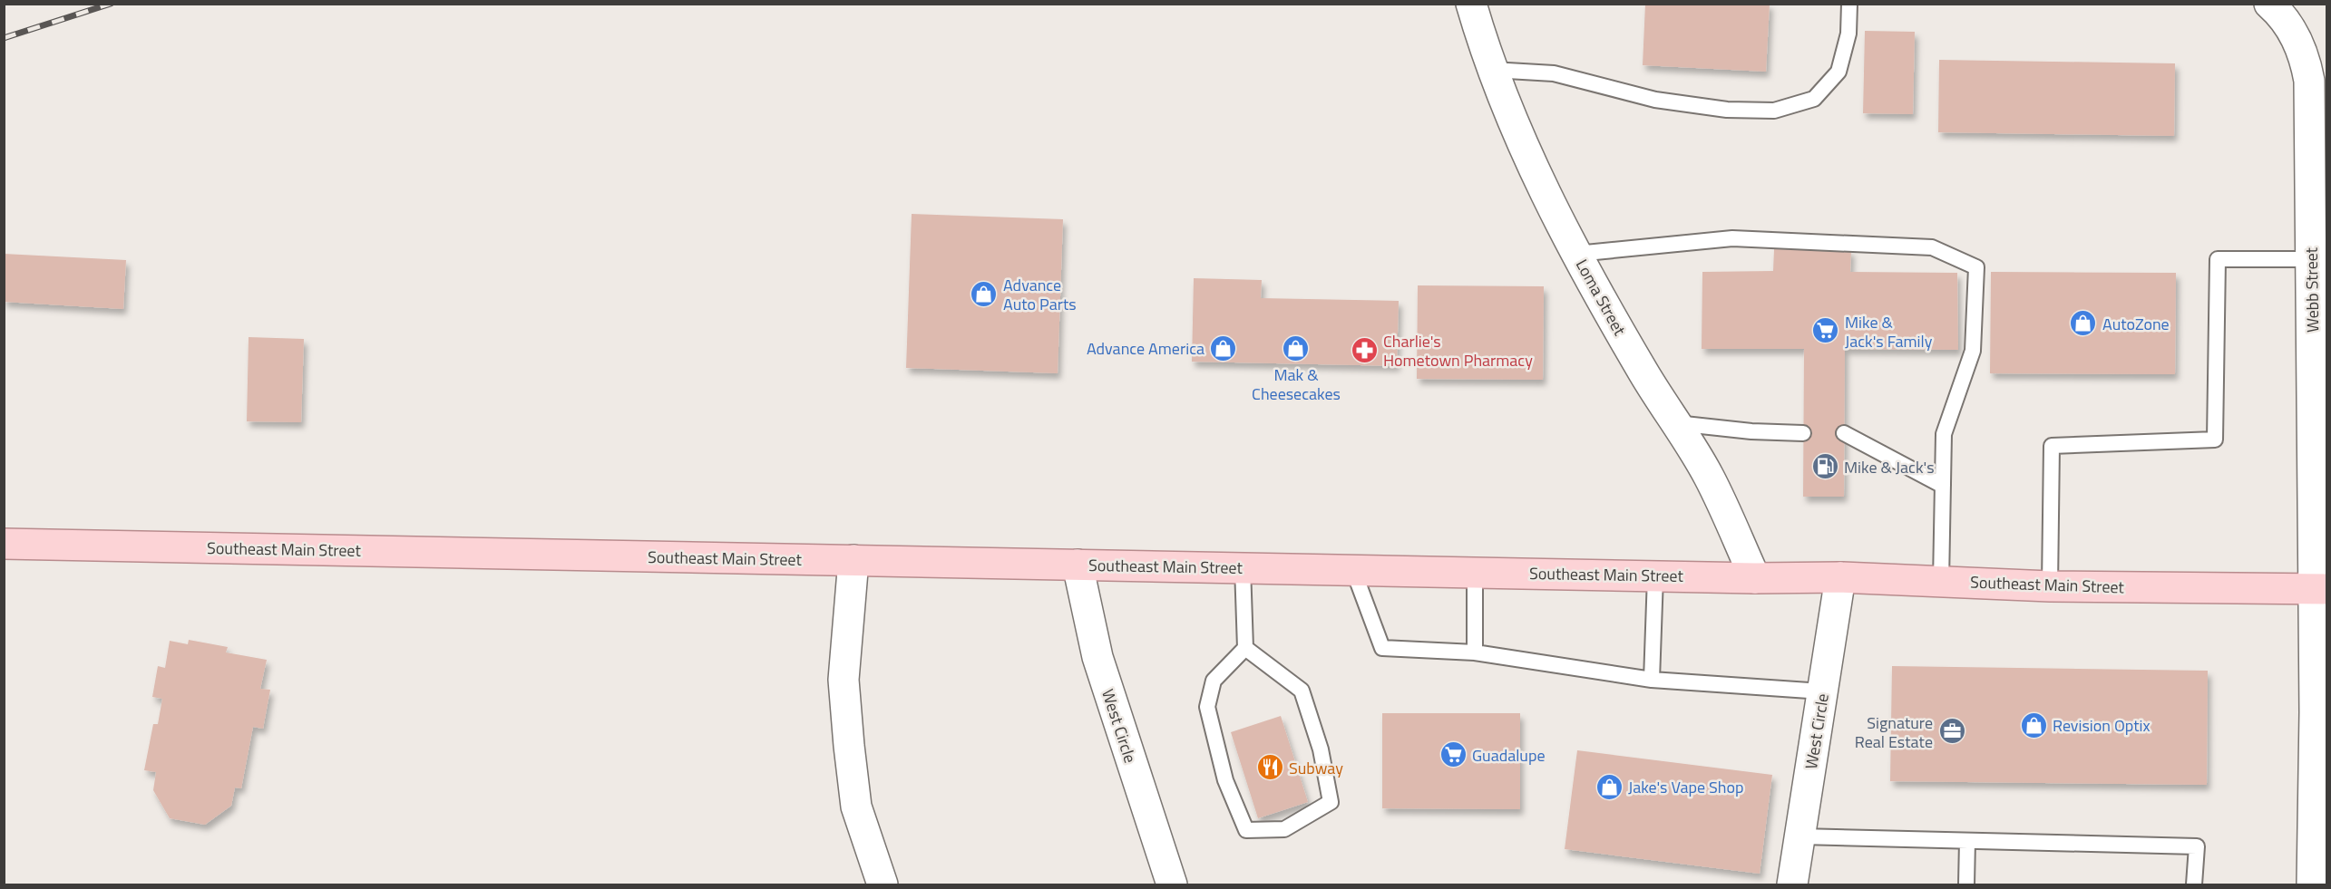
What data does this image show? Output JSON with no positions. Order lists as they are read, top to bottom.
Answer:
{
  "streets": {
    "main road": ["Southeast Main Street"],
    "street": ["Webb Street", "Loma Street", "West Circle"]
  },
  "crossings": [
    ["Webb Street", "Southeast Main Street"],
    ["Loma Street", "Southeast Main Street"],
    ["Southeast Main Street", "West Circle"]
  ],
  "places": {
    "shop": [
      "Advance Auto Parts",
      "AutoZone",
      "Advance America",
      "Mak & Cheesecakes",
      "Revision Optix",
      "Jake's Vape Shop"
    ],
    "supermarket": ["Mike & Jack's Family", "Guadalupe"],
    "pharmacy": ["Charlie's Hometown Pharmacy"],
    "fuel station": ["Mike & Jack's"],
    "office": ["Signature Real Estate"],
    "restaurant": ["Subway"]
  }
}
